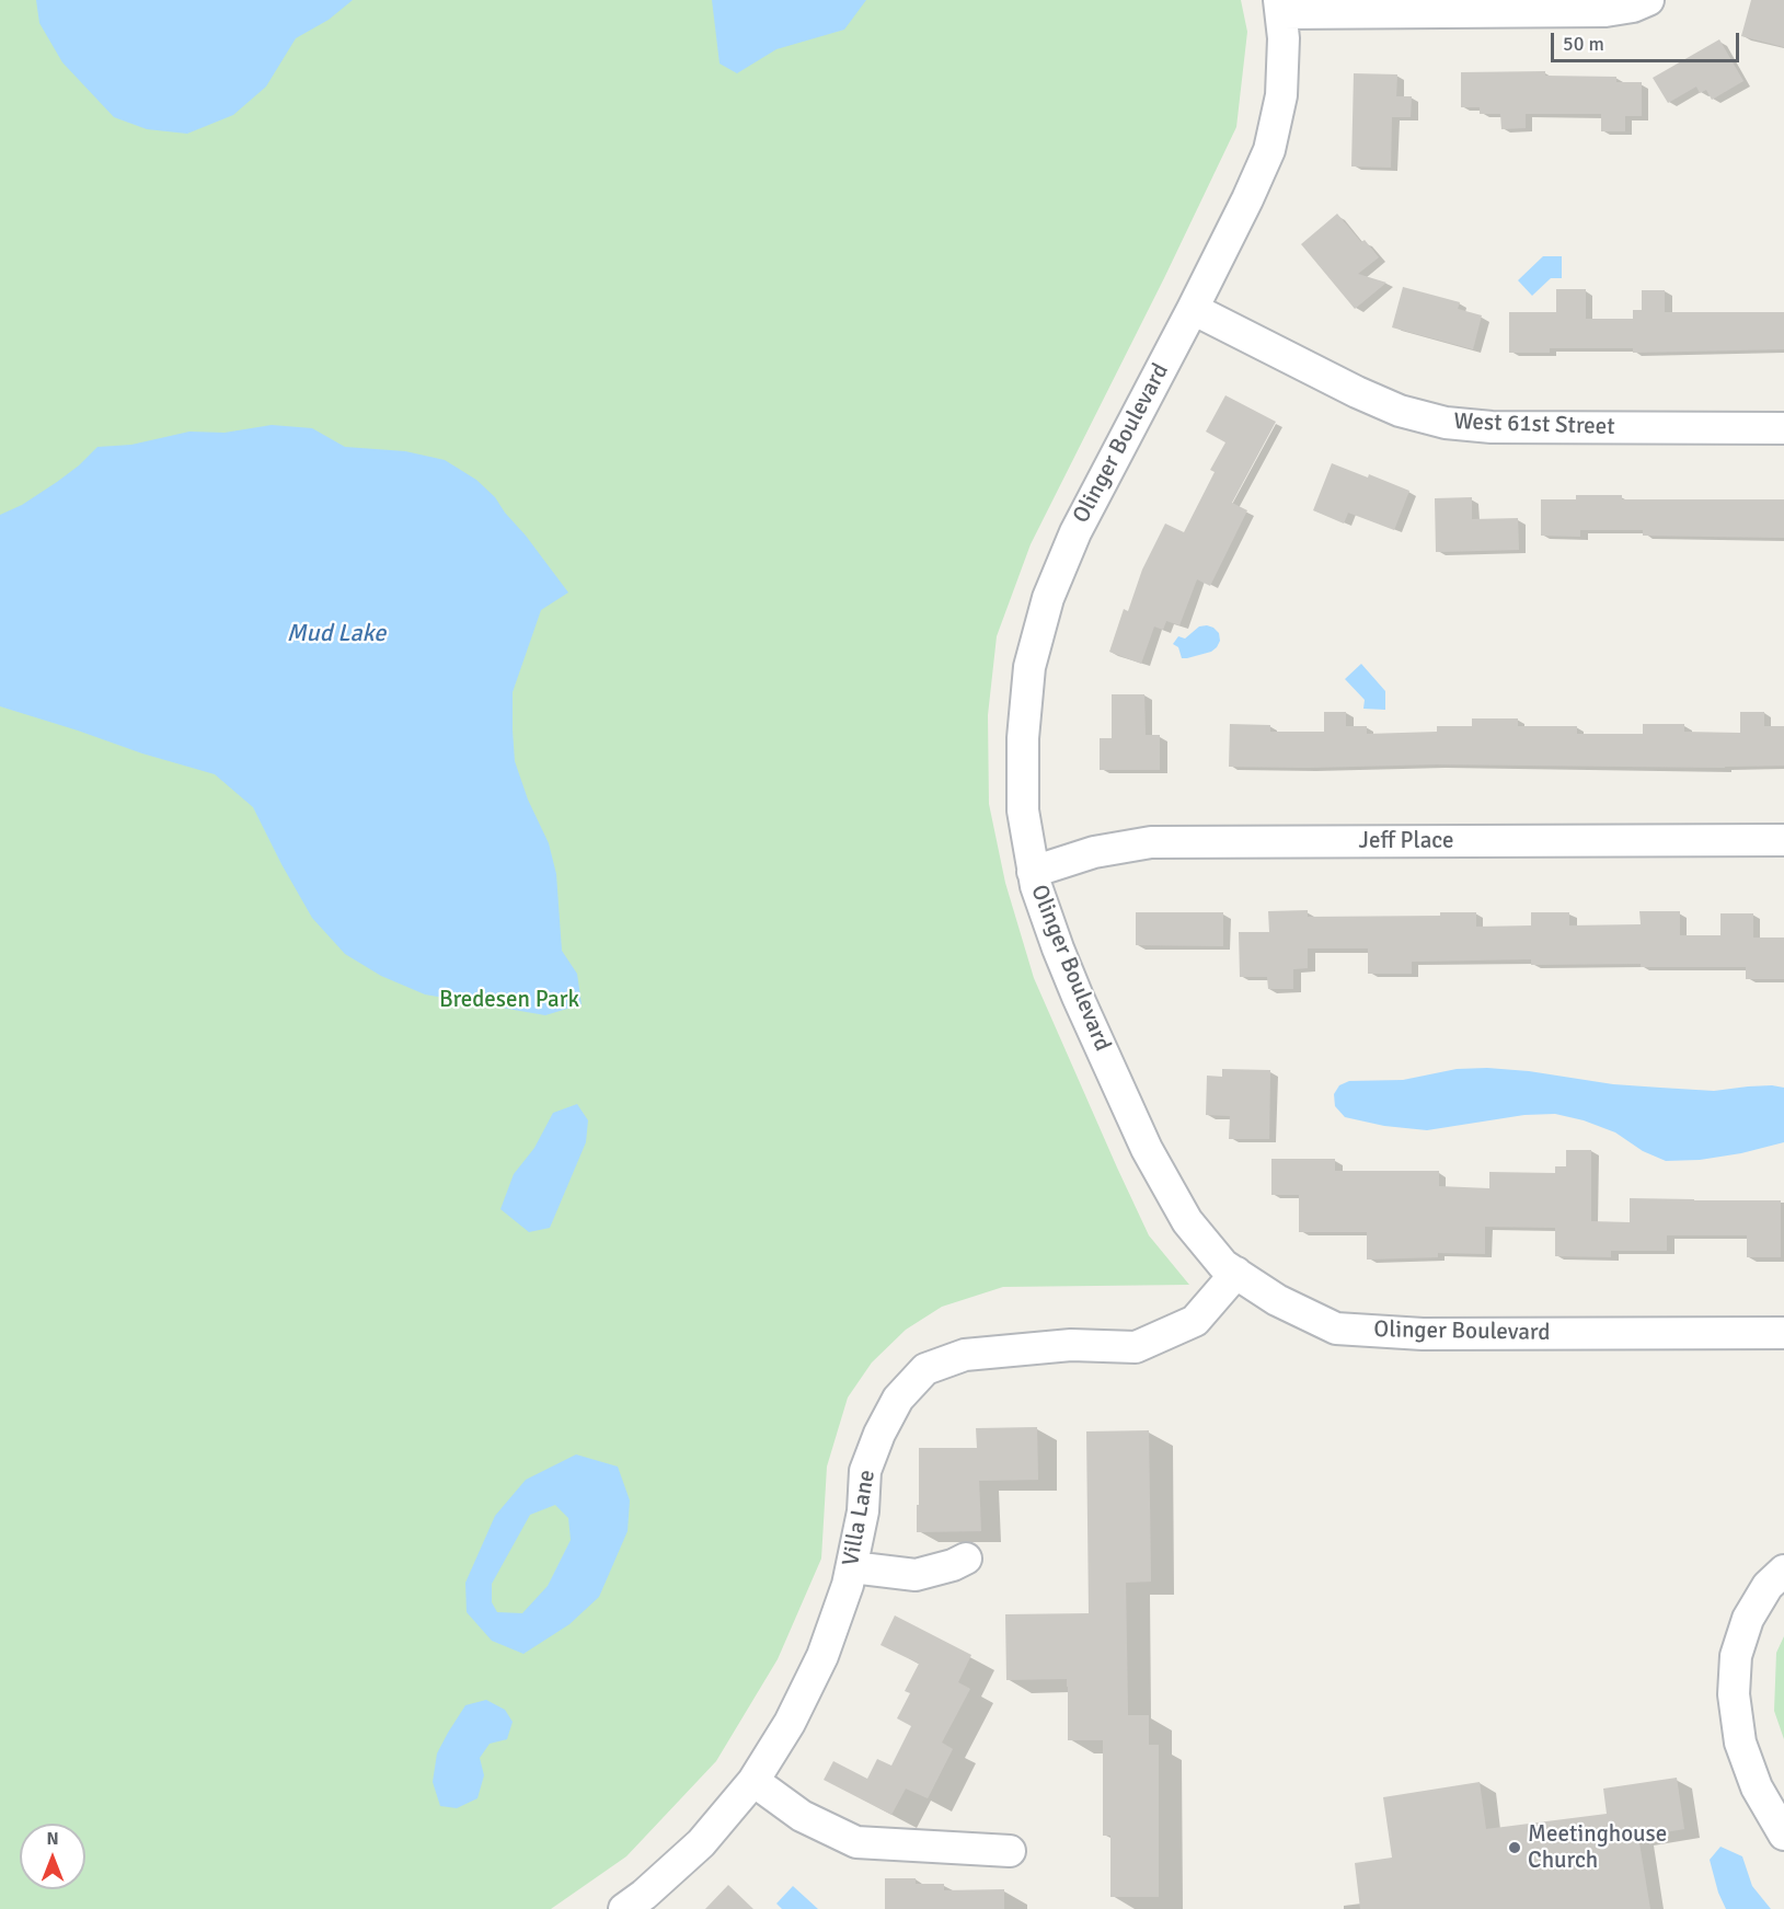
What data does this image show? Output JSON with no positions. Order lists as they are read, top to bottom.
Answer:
{
  "streets": {
    "street": [
      "West 61st Street",
      "Olinger Boulevard",
      "Jeff Place",
      "Villa Lane"
    ]
  },
  "crossings": [
    ["West 61st Street", "Olinger Boulevard"],
    ["Olinger Boulevard", "Jeff Place"],
    ["Olinger Boulevard", "Villa Lane"]
  ],
  "water": ["Mud Lake"],
  "parks": ["Bredesen Park"],
  "places": ["Meetinghouse Church"],
  "scale_bar": "50 m",
  "north": "top"
}
